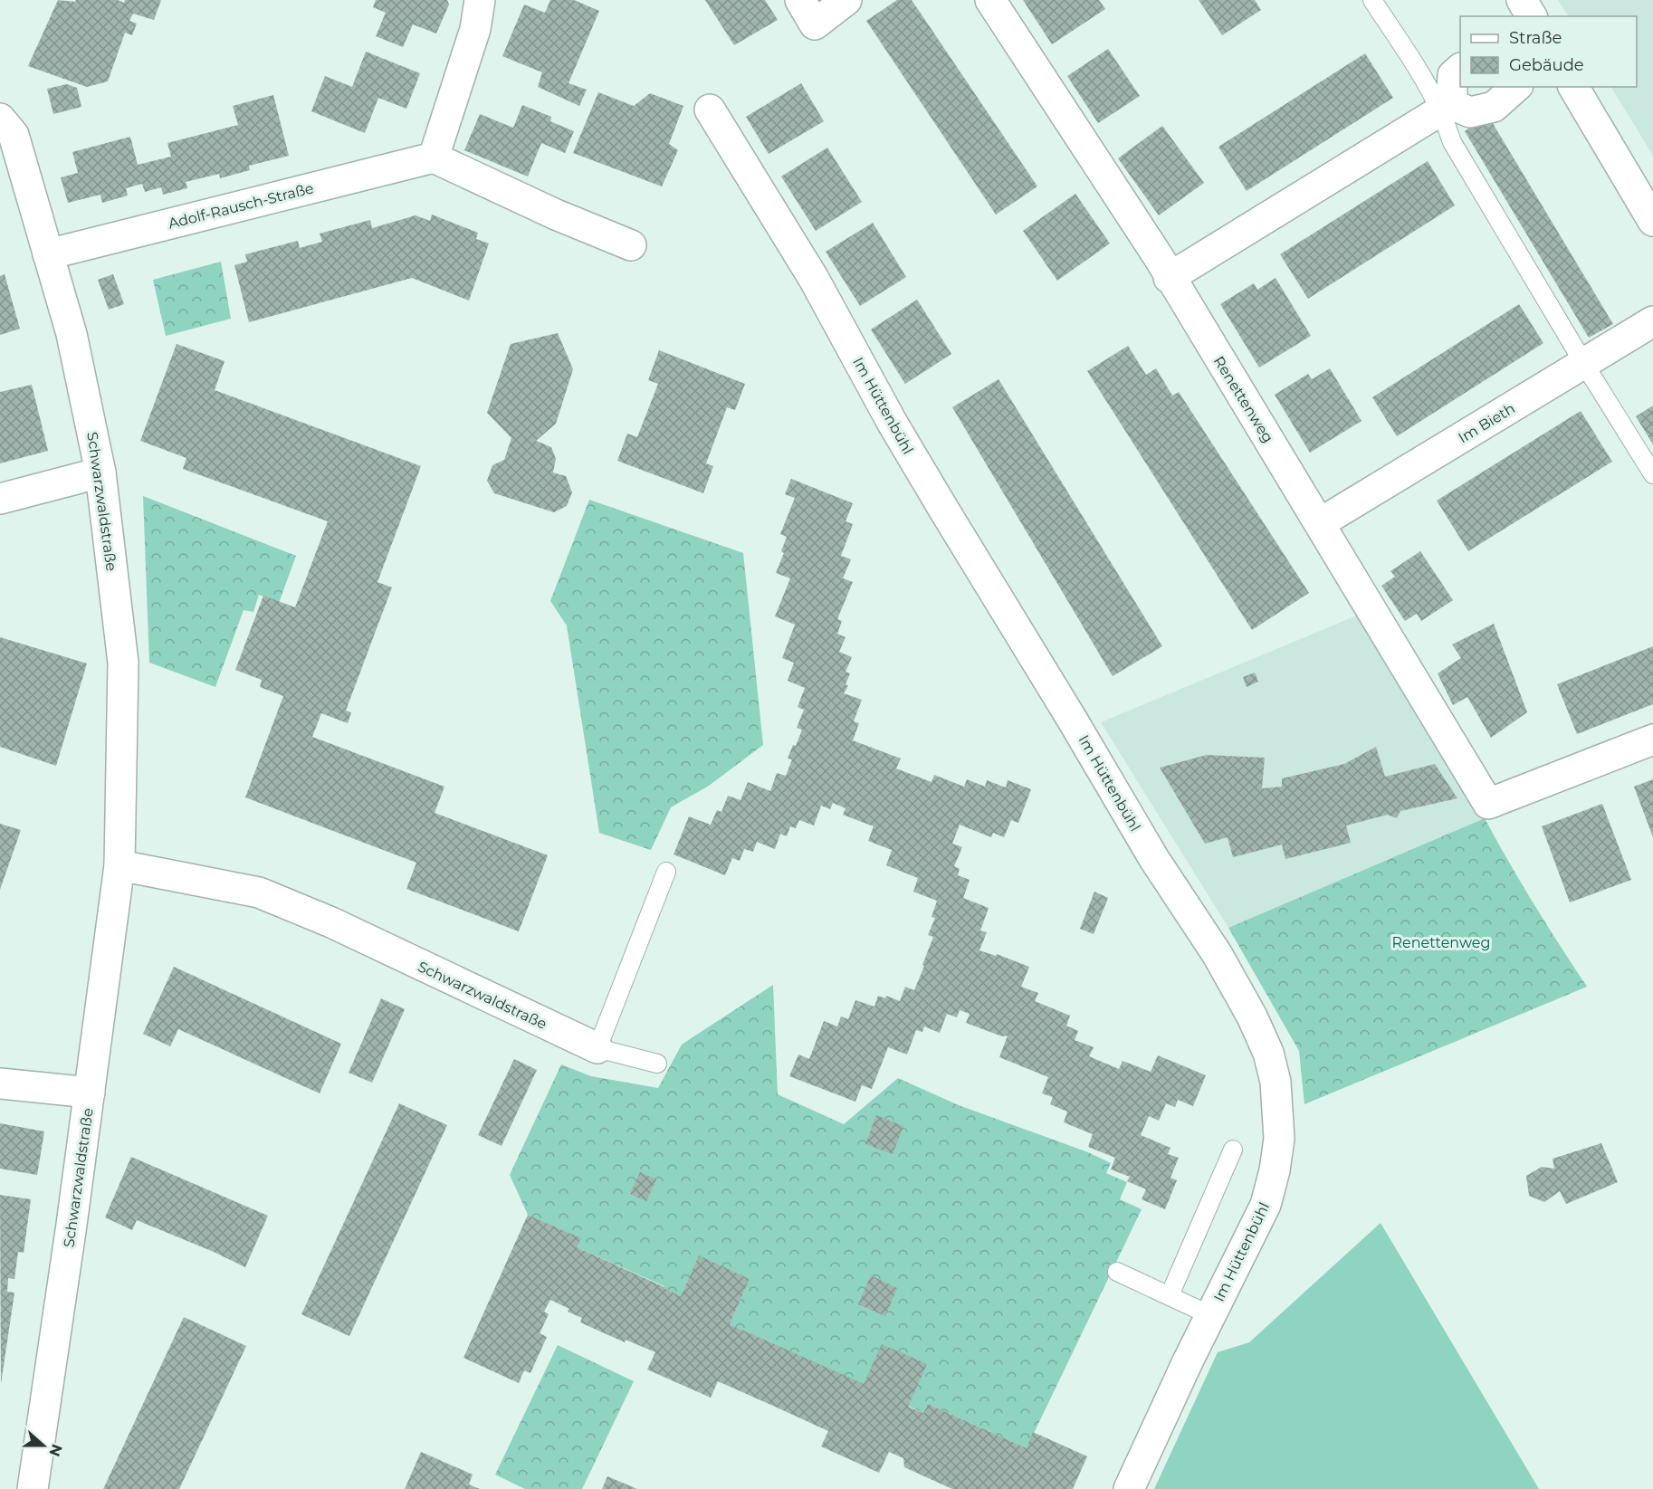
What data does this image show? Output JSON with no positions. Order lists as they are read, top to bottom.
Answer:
{
  "streets": {
    "street": [
      "Adolf-Rausch-Straße",
      "Renettenweg",
      "Im Hüttenbühl",
      "Im Bieth",
      "Schwarzwaldstraße"
    ]
  },
  "crossings": [
    ["Adolf-Rausch-Straße", "Schwarzwaldstraße"],
    ["Renettenweg", "Im Bieth"]
  ],
  "parks": ["Renettenweg"],
  "legend": ["Straße", "Gebäude"],
  "north": "right"
}
